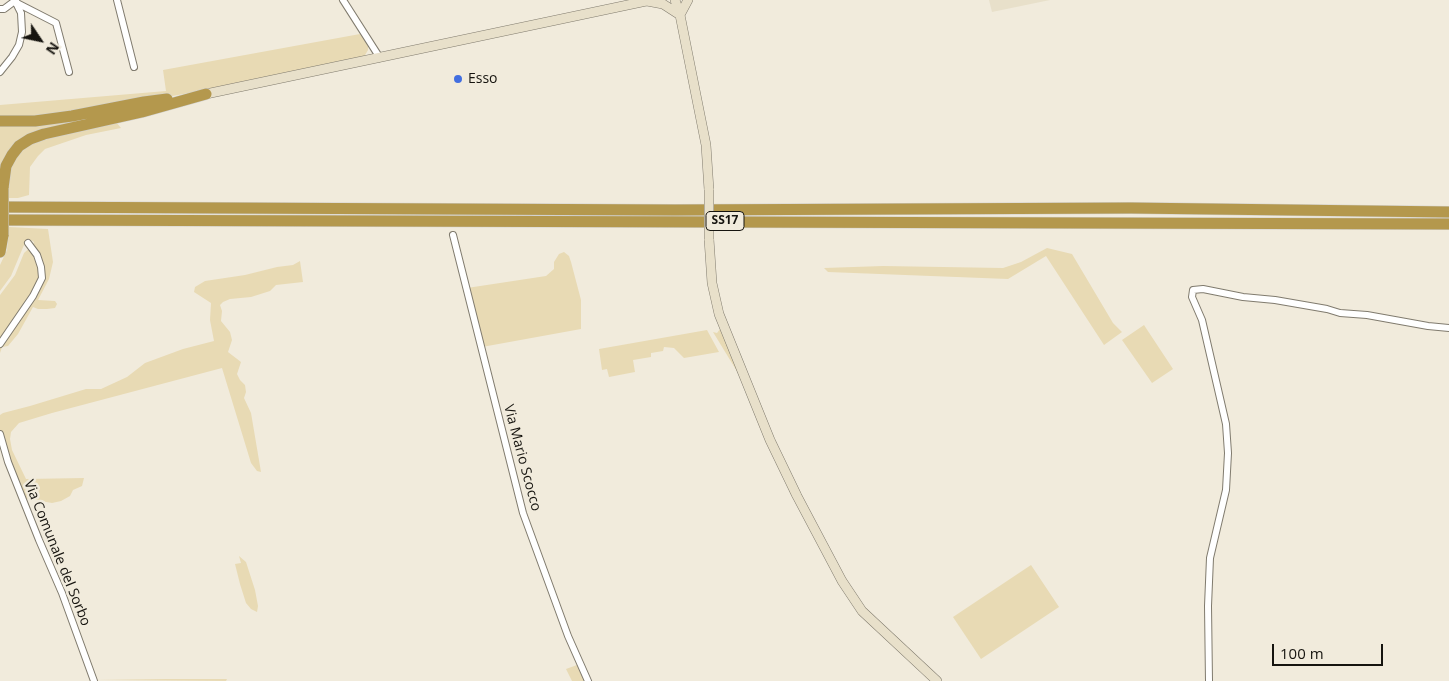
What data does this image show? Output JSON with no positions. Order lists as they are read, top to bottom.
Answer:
{
  "streets": {
    "highway": ["SS17"],
    "street": ["Via Mario Scocco", "Via Comunale del Sorbo"]
  },
  "places": ["Esso"],
  "scale_bar": "100 m",
  "north": "bottom right"
}
